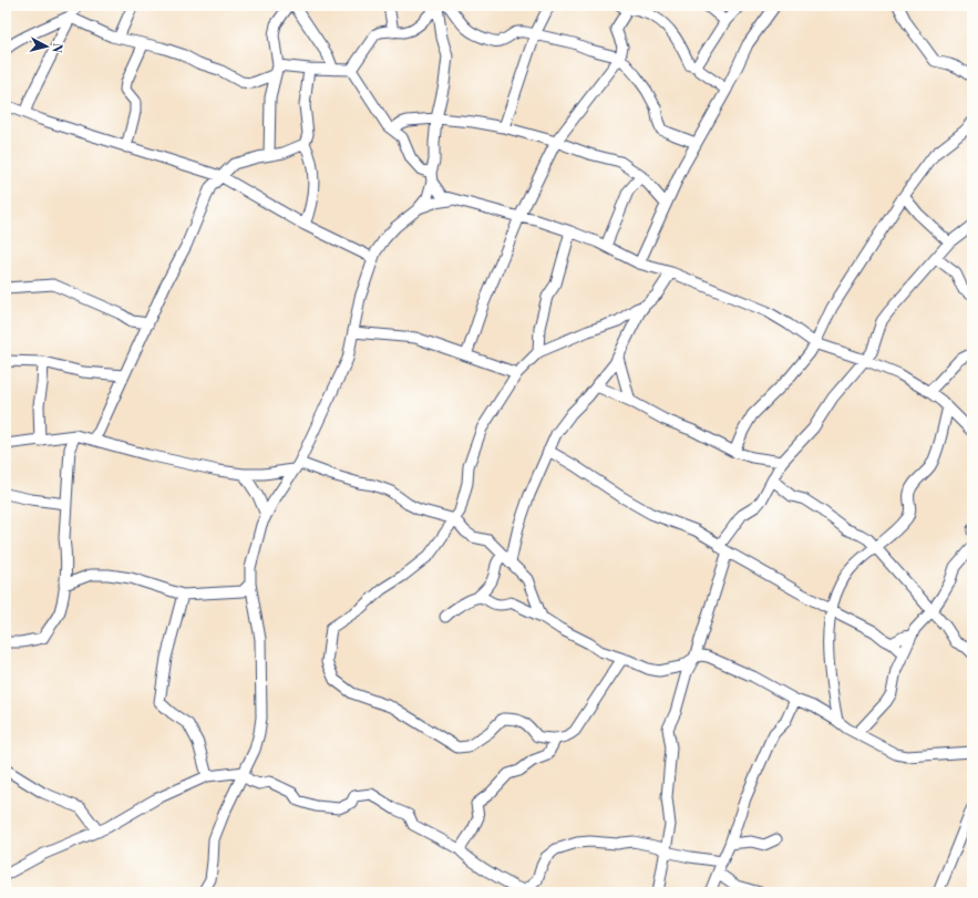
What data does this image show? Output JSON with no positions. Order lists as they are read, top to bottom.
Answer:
{
  "north": "right"
}
